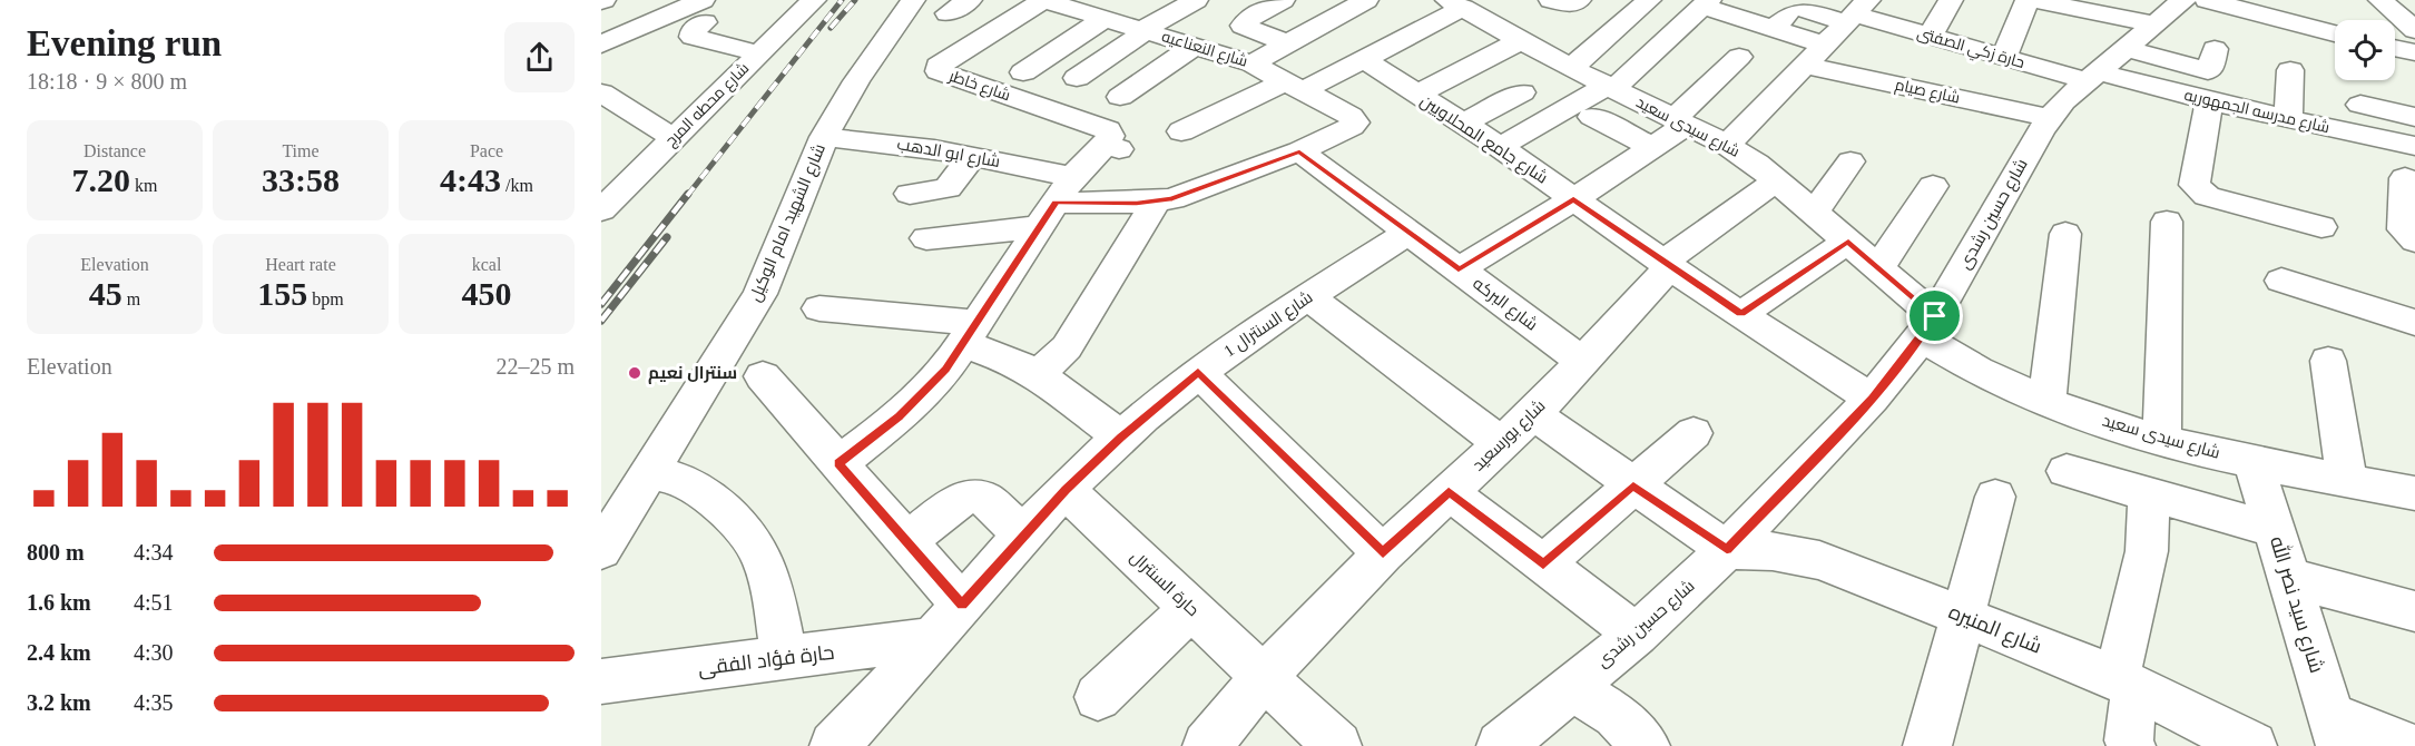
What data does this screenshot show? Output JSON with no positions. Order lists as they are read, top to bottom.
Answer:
{
  "streets": {
    "street": [
      "حارة زكي الصفتى",
      "شارع النعناعيه",
      "شارع خاطر",
      "شارع صيام",
      "شارع محطه المرج",
      "شارع مدرسه الجمهوريه",
      "شارع سيدى سعيد",
      "شارع جامع المحلاويين",
      "شارع ابو الدهب",
      "شارع حسين رشدى",
      "شارع الشهيد امام الوكيل",
      "شارع البركه",
      "شارع السنترال 1",
      "شارع بورسعيد",
      "حارة السنترال",
      "شارع سيد نصر الله",
      "شارع المنيره",
      "حارة فؤاد الفقى"
    ]
  },
  "crossings": [
    ["حارة زكي الصفتى", "شارع صيام"],
    ["حارة زكي الصفتى", "شارع مدرسه الجمهوريه"],
    ["حارة زكي الصفتى", "شارع حسين رشدى"],
    ["شارع النعناعيه", "شارع خاطر"],
    ["شارع النعناعيه", "شارع البركه"],
    ["شارع خاطر", "شارع ابو الدهب"],
    ["شارع صيام", "شارع حسين رشدى"],
    ["شارع مدرسه الجمهوريه", "شارع حسين رشدى"],
    ["شارع سيدى سعيد", "شارع حسين رشدى"],
    ["شارع سيدى سعيد", "شارع بورسعيد"],
    ["شارع سيدى سعيد", "شارع سيد نصر الله"],
    ["شارع جامع المحلاويين", "شارع حسين رشدى"],
    ["شارع جامع المحلاويين", "شارع بورسعيد"],
    ["شارع ابو الدهب", "شارع الشهيد امام الوكيل"],
    ["شارع حسين رشدى", "شارع المنيره"],
    ["شارع البركه", "شارع السنترال 1"],
    ["شارع البركه", "شارع بورسعيد"],
    ["شارع السنترال 1", "حارة السنترال"],
    ["شارع السنترال 1", "حارة فؤاد الفقى"],
    ["شارع بورسعيد", "حارة السنترال"]
  ],
  "places": ["سنترال نعيم"],
  "page": {
    "heading": ["Evening run", "18:18 · 9 × 800 m"],
    "stats": [
      ["Distance", "7.20 km"],
      ["Time", "33:58"],
      ["Pace", "4:43 /km"],
      ["Elevation", "45 m"],
      ["Heart rate", "155 bpm"],
      ["kcal", "450"]
    ],
    "chart": ["Elevation", "22–25 m"],
    "list": [
      {
        "name": "800 m",
        "note": "4:34"
      },
      {
        "name": "1.6 km",
        "note": "4:51"
      },
      {
        "name": "2.4 km",
        "note": "4:30"
      },
      {
        "name": "3.2 km",
        "note": "4:35"
      }
    ]
  }
}
